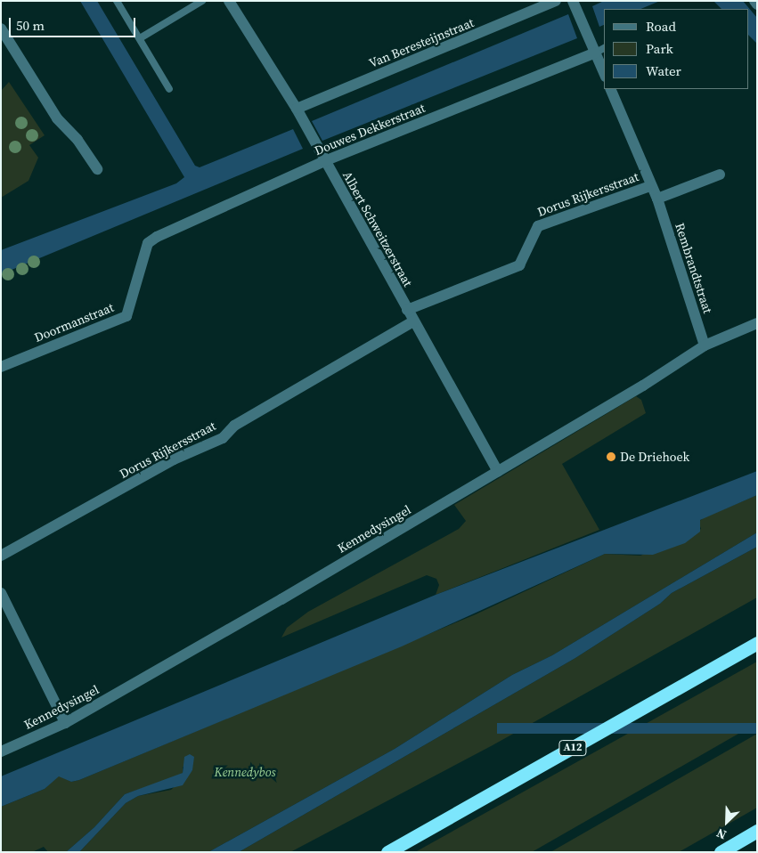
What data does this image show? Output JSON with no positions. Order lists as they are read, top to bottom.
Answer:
{
  "streets": {
    "highway": ["A12"],
    "street": [
      "Van Beresteijnstraat",
      "Douwes Dekkerstraat",
      "Dorus Rijkersstraat",
      "Albert Schweitzerstraat",
      "Rembrandtstraat",
      "Doormanstraat",
      "Kennedysingel"
    ]
  },
  "crossings": [
    ["Van Beresteijnstraat", "Albert Schweitzerstraat"],
    ["Douwes Dekkerstraat", "Albert Schweitzerstraat"],
    ["Douwes Dekkerstraat", "Doormanstraat"],
    ["Dorus Rijkersstraat", "Albert Schweitzerstraat"],
    ["Dorus Rijkersstraat", "Rembrandtstraat"],
    ["Albert Schweitzerstraat", "Kennedysingel"],
    ["Rembrandtstraat", "Kennedysingel"]
  ],
  "parks": ["Kennedybos"],
  "places": ["De Driehoek"],
  "legend": ["Road", "Park", "Water"],
  "scale_bar": "50 m",
  "north": "bottom left"
}
